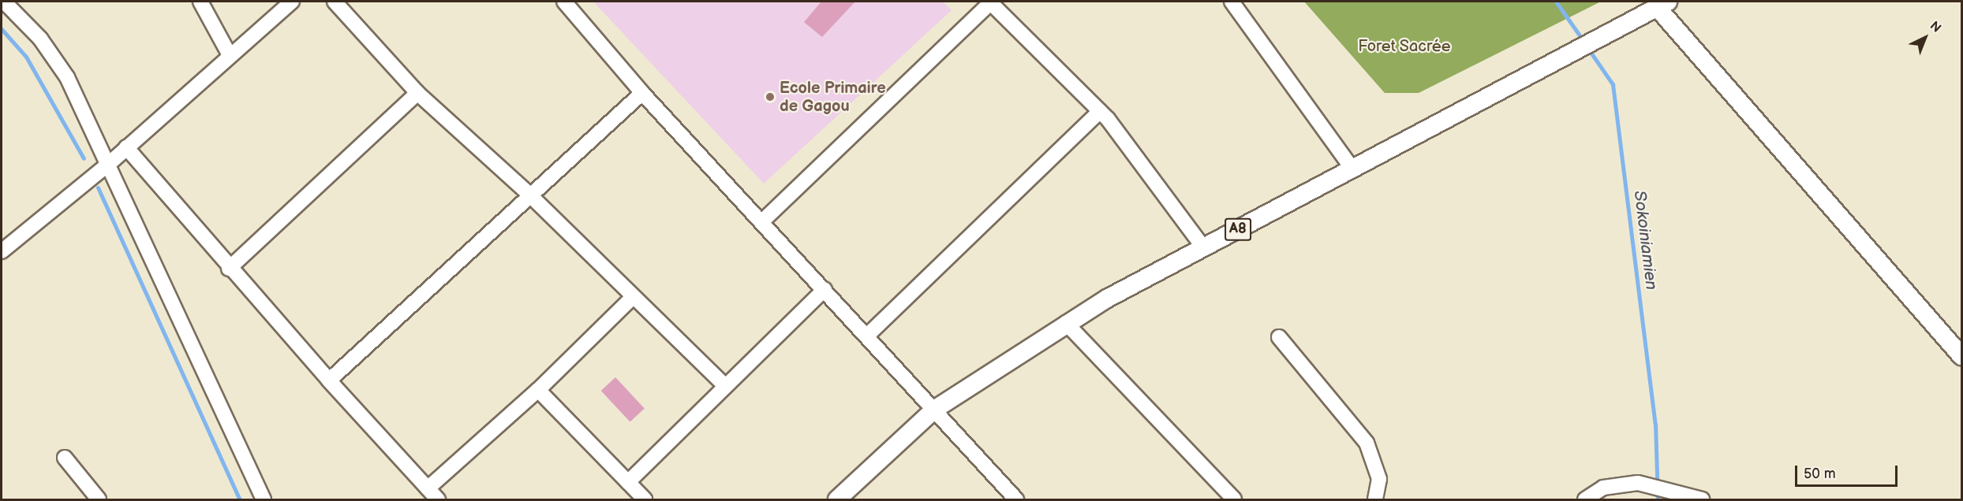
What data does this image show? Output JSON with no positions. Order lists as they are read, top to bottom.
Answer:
{
  "streets": {
    "main road": ["A8"]
  },
  "water": ["Sokoiniamien"],
  "parks": ["Foret Sacrée"],
  "places": ["Ecole Primaire de Gagou"],
  "scale_bar": "50 m",
  "north": "top right"
}
